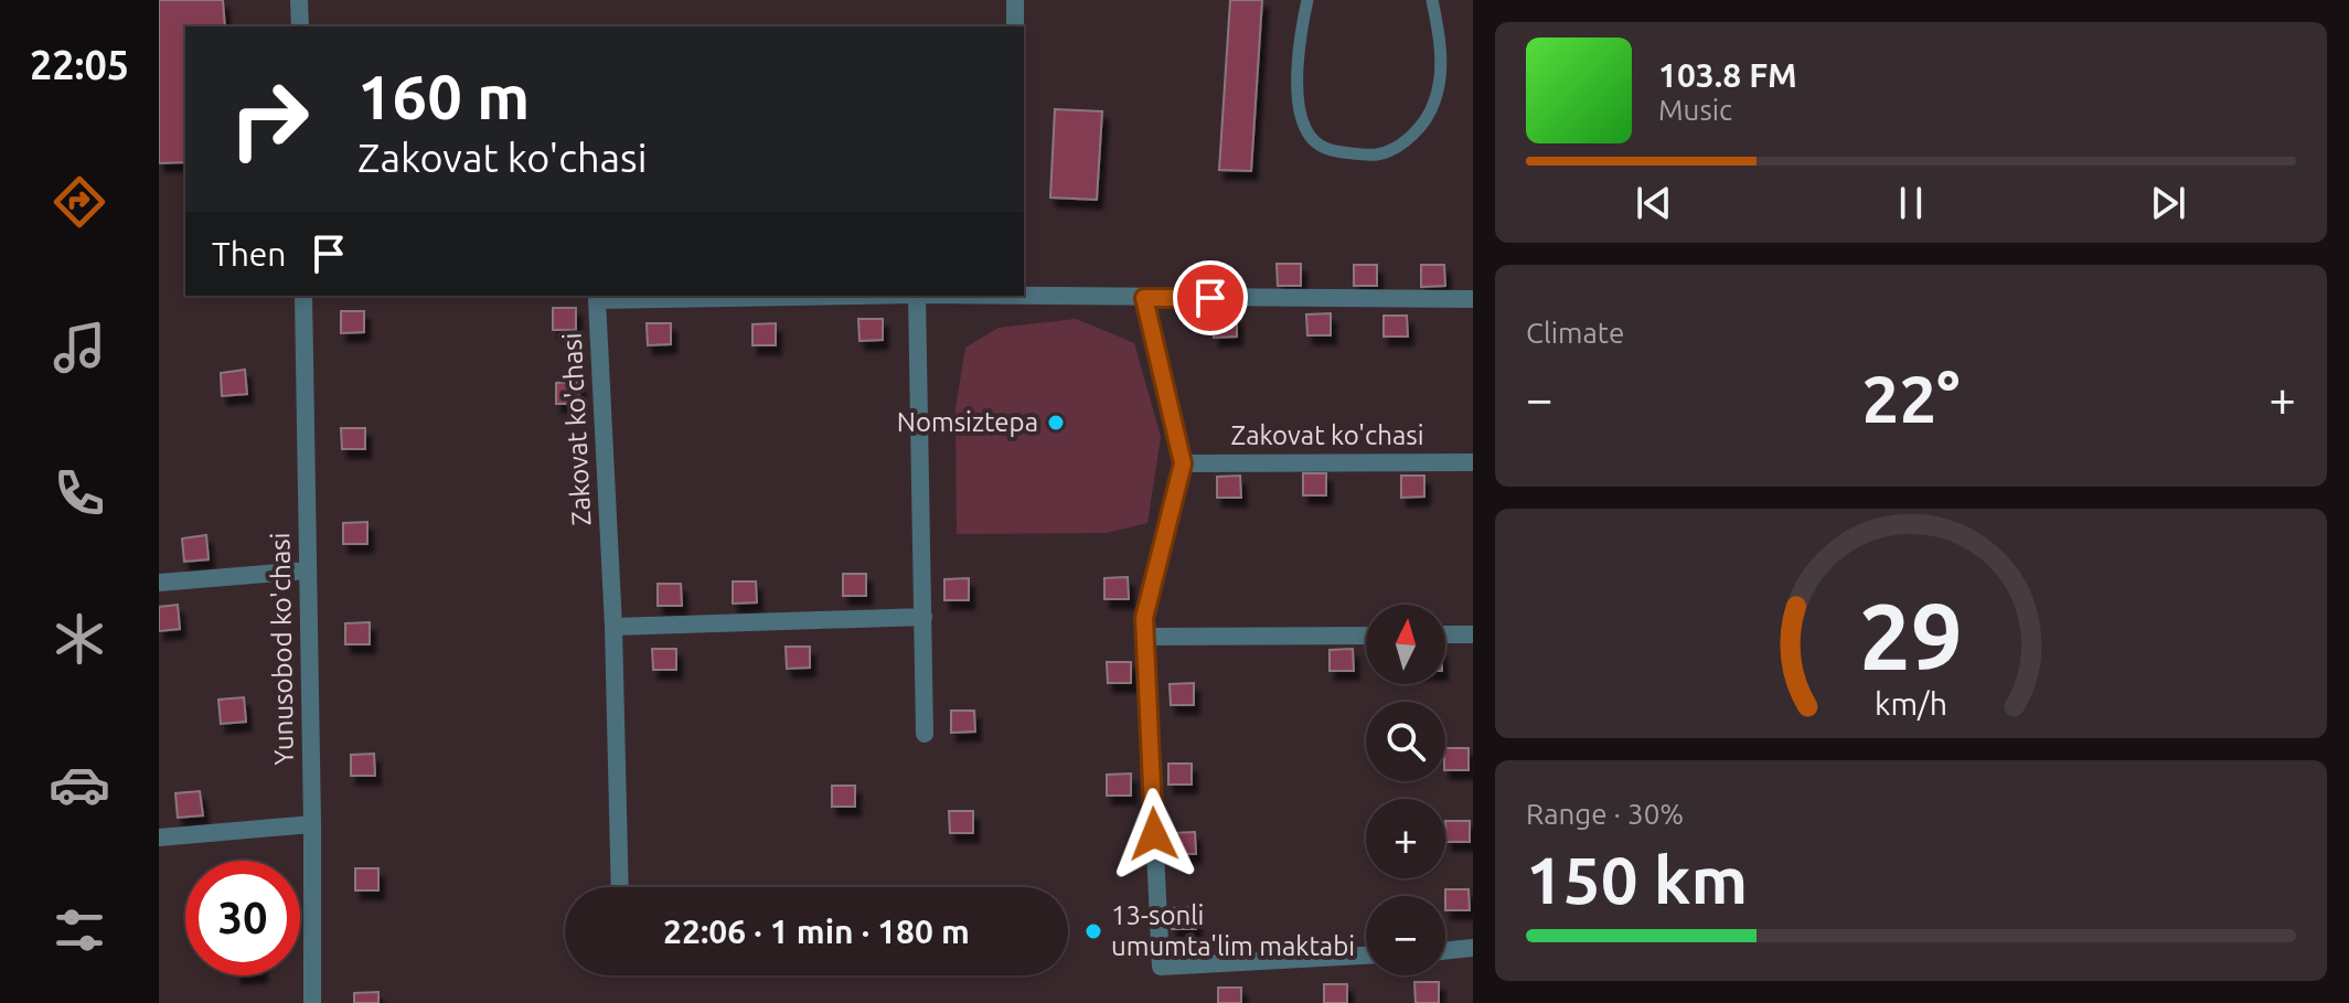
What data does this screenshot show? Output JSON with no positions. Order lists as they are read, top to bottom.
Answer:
{
  "streets": {
    "street": ["Zakovat ko'chasi", "Yunusobod ko'chasi"]
  },
  "places": ["Nomsiztepa", "13-sonli umumta'lim maktabi"],
  "north": "top",
  "page": {
    "tabs": "22:05",
    "turn": ["160 m", "Zakovat ko'chasi"],
    "song": ["103.8 FM", "Music"],
    "then": "Then",
    "tile": [
      "Climate",
      ["Range · 30%", "150 km"]
    ],
    "heat": ["−", "22°", "+"],
    "map_buttons": ["+", "−"],
    "limit": "30",
    "trip": "22:06 · 1 min · 180 m",
    "gauge": ["29", "km/h"]
  }
}
